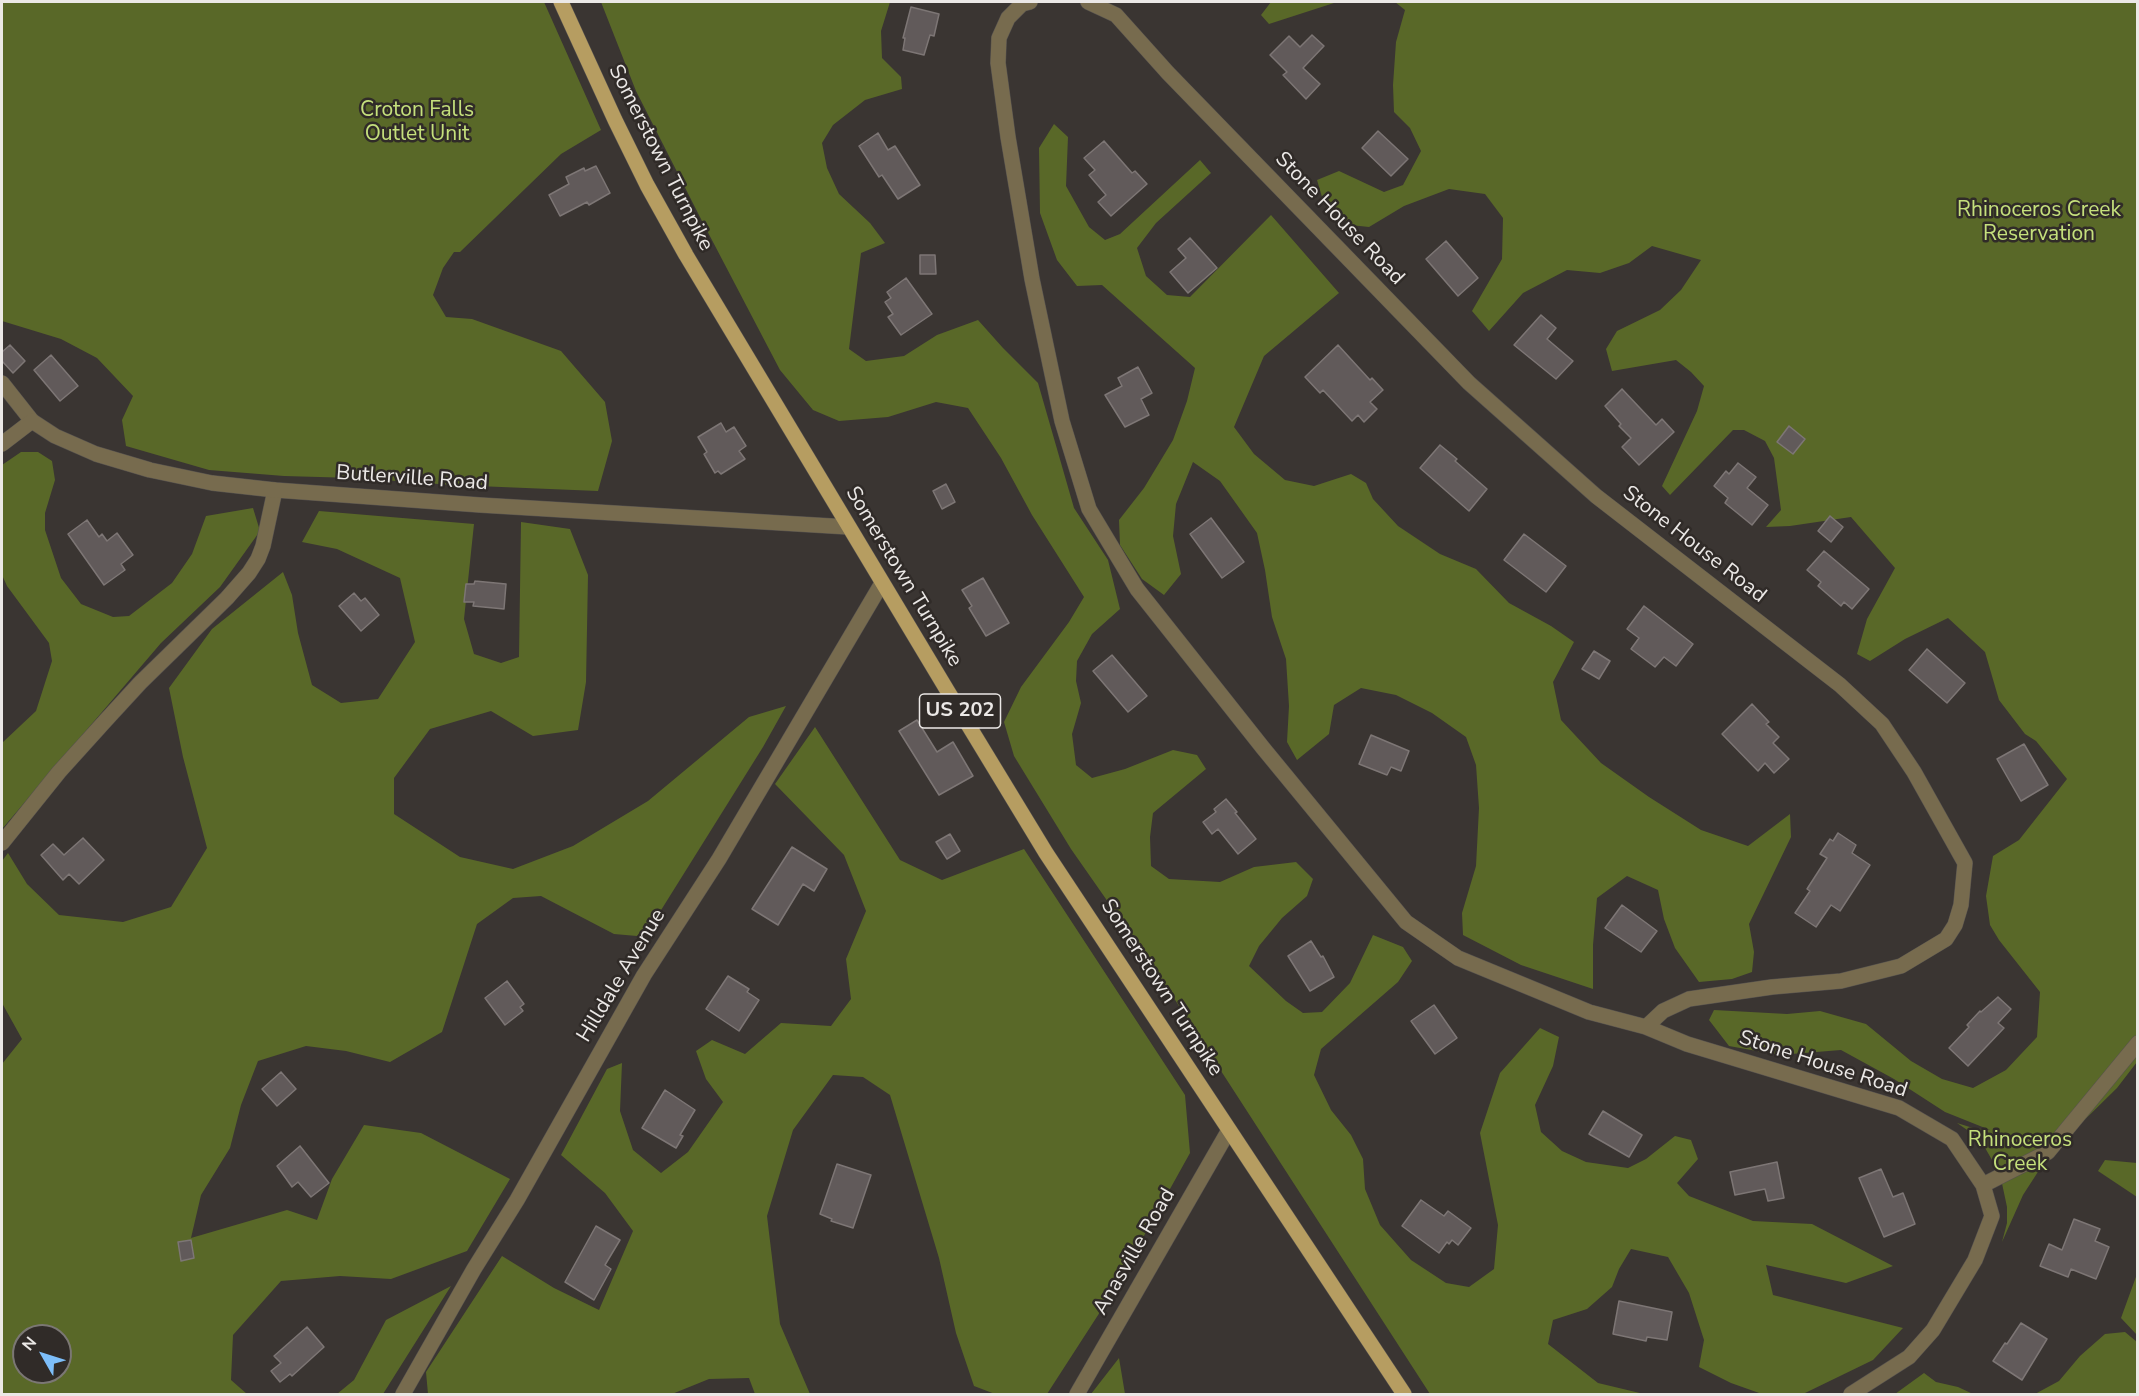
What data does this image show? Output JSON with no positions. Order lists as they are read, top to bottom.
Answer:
{
  "streets": {
    "main road": ["Somerstown Turnpike", "US 202"],
    "street": [
      "Stone House Road",
      "Butlerville Road",
      "Hilldale Avenue",
      "Anasville Road"
    ]
  },
  "crossings": [
    ["Somerstown Turnpike", "Butlerville Road"],
    ["Somerstown Turnpike", "Hilldale Avenue"],
    ["Somerstown Turnpike", "Anasville Road"]
  ],
  "parks": ["Croton Falls Outlet Unit", "Rhinoceros Creek Reservation", "Rhinoceros Creek"],
  "north": "top left"
}
